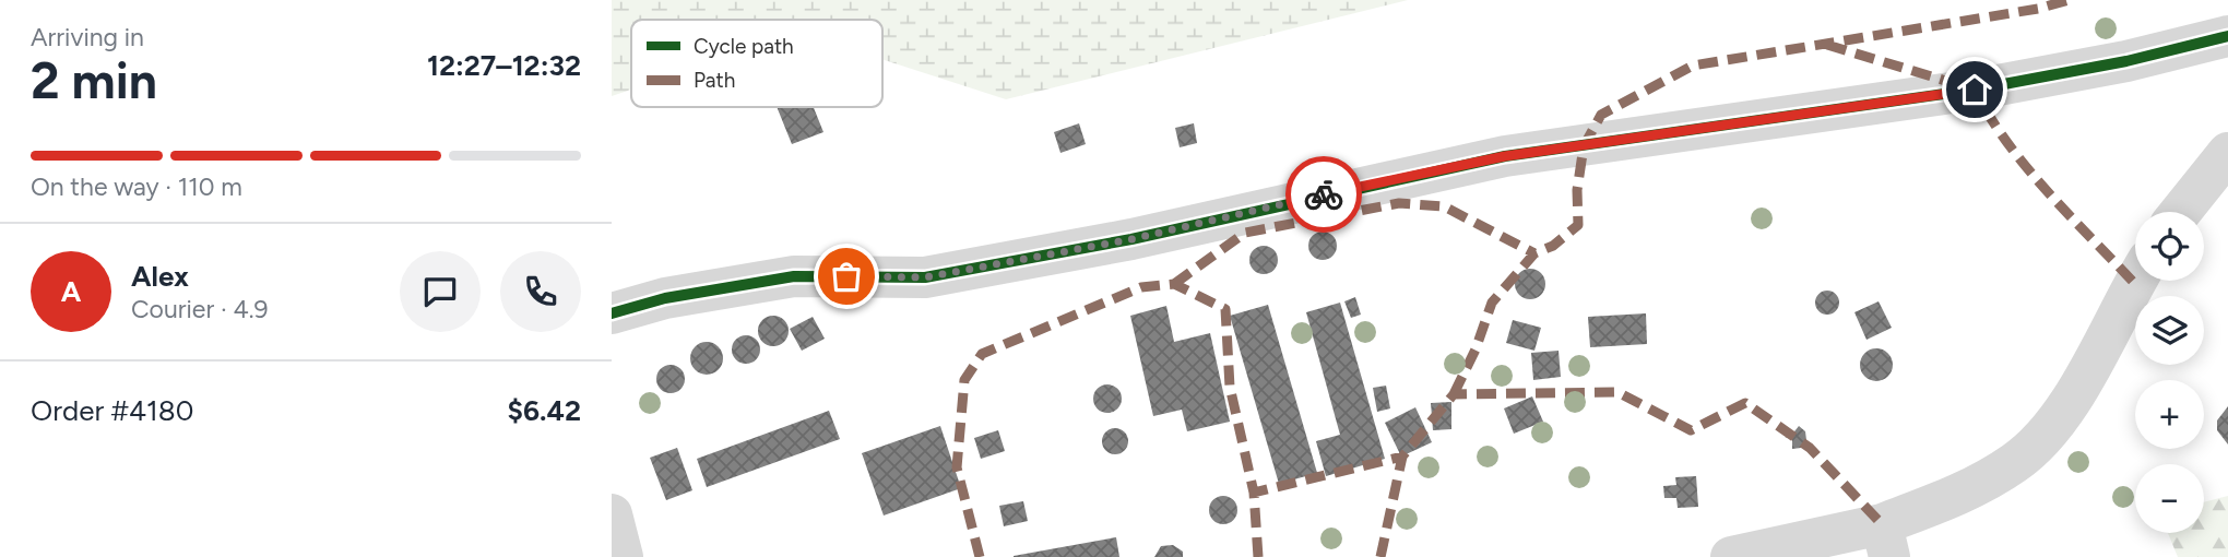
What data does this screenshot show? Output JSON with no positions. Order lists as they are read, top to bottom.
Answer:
{
  "legend": ["Cycle path", "Path"],
  "page": {
    "heading": ["2 min", "Arriving in", "12:27–12:32"],
    "panel": [
      "Alex",
      "Courier · 4.9",
      "Order #4180",
      "$6.42"
    ],
    "bar": "On the way · 110 m",
    "map_buttons": ["+", "−"],
    "round": "A"
  }
}
